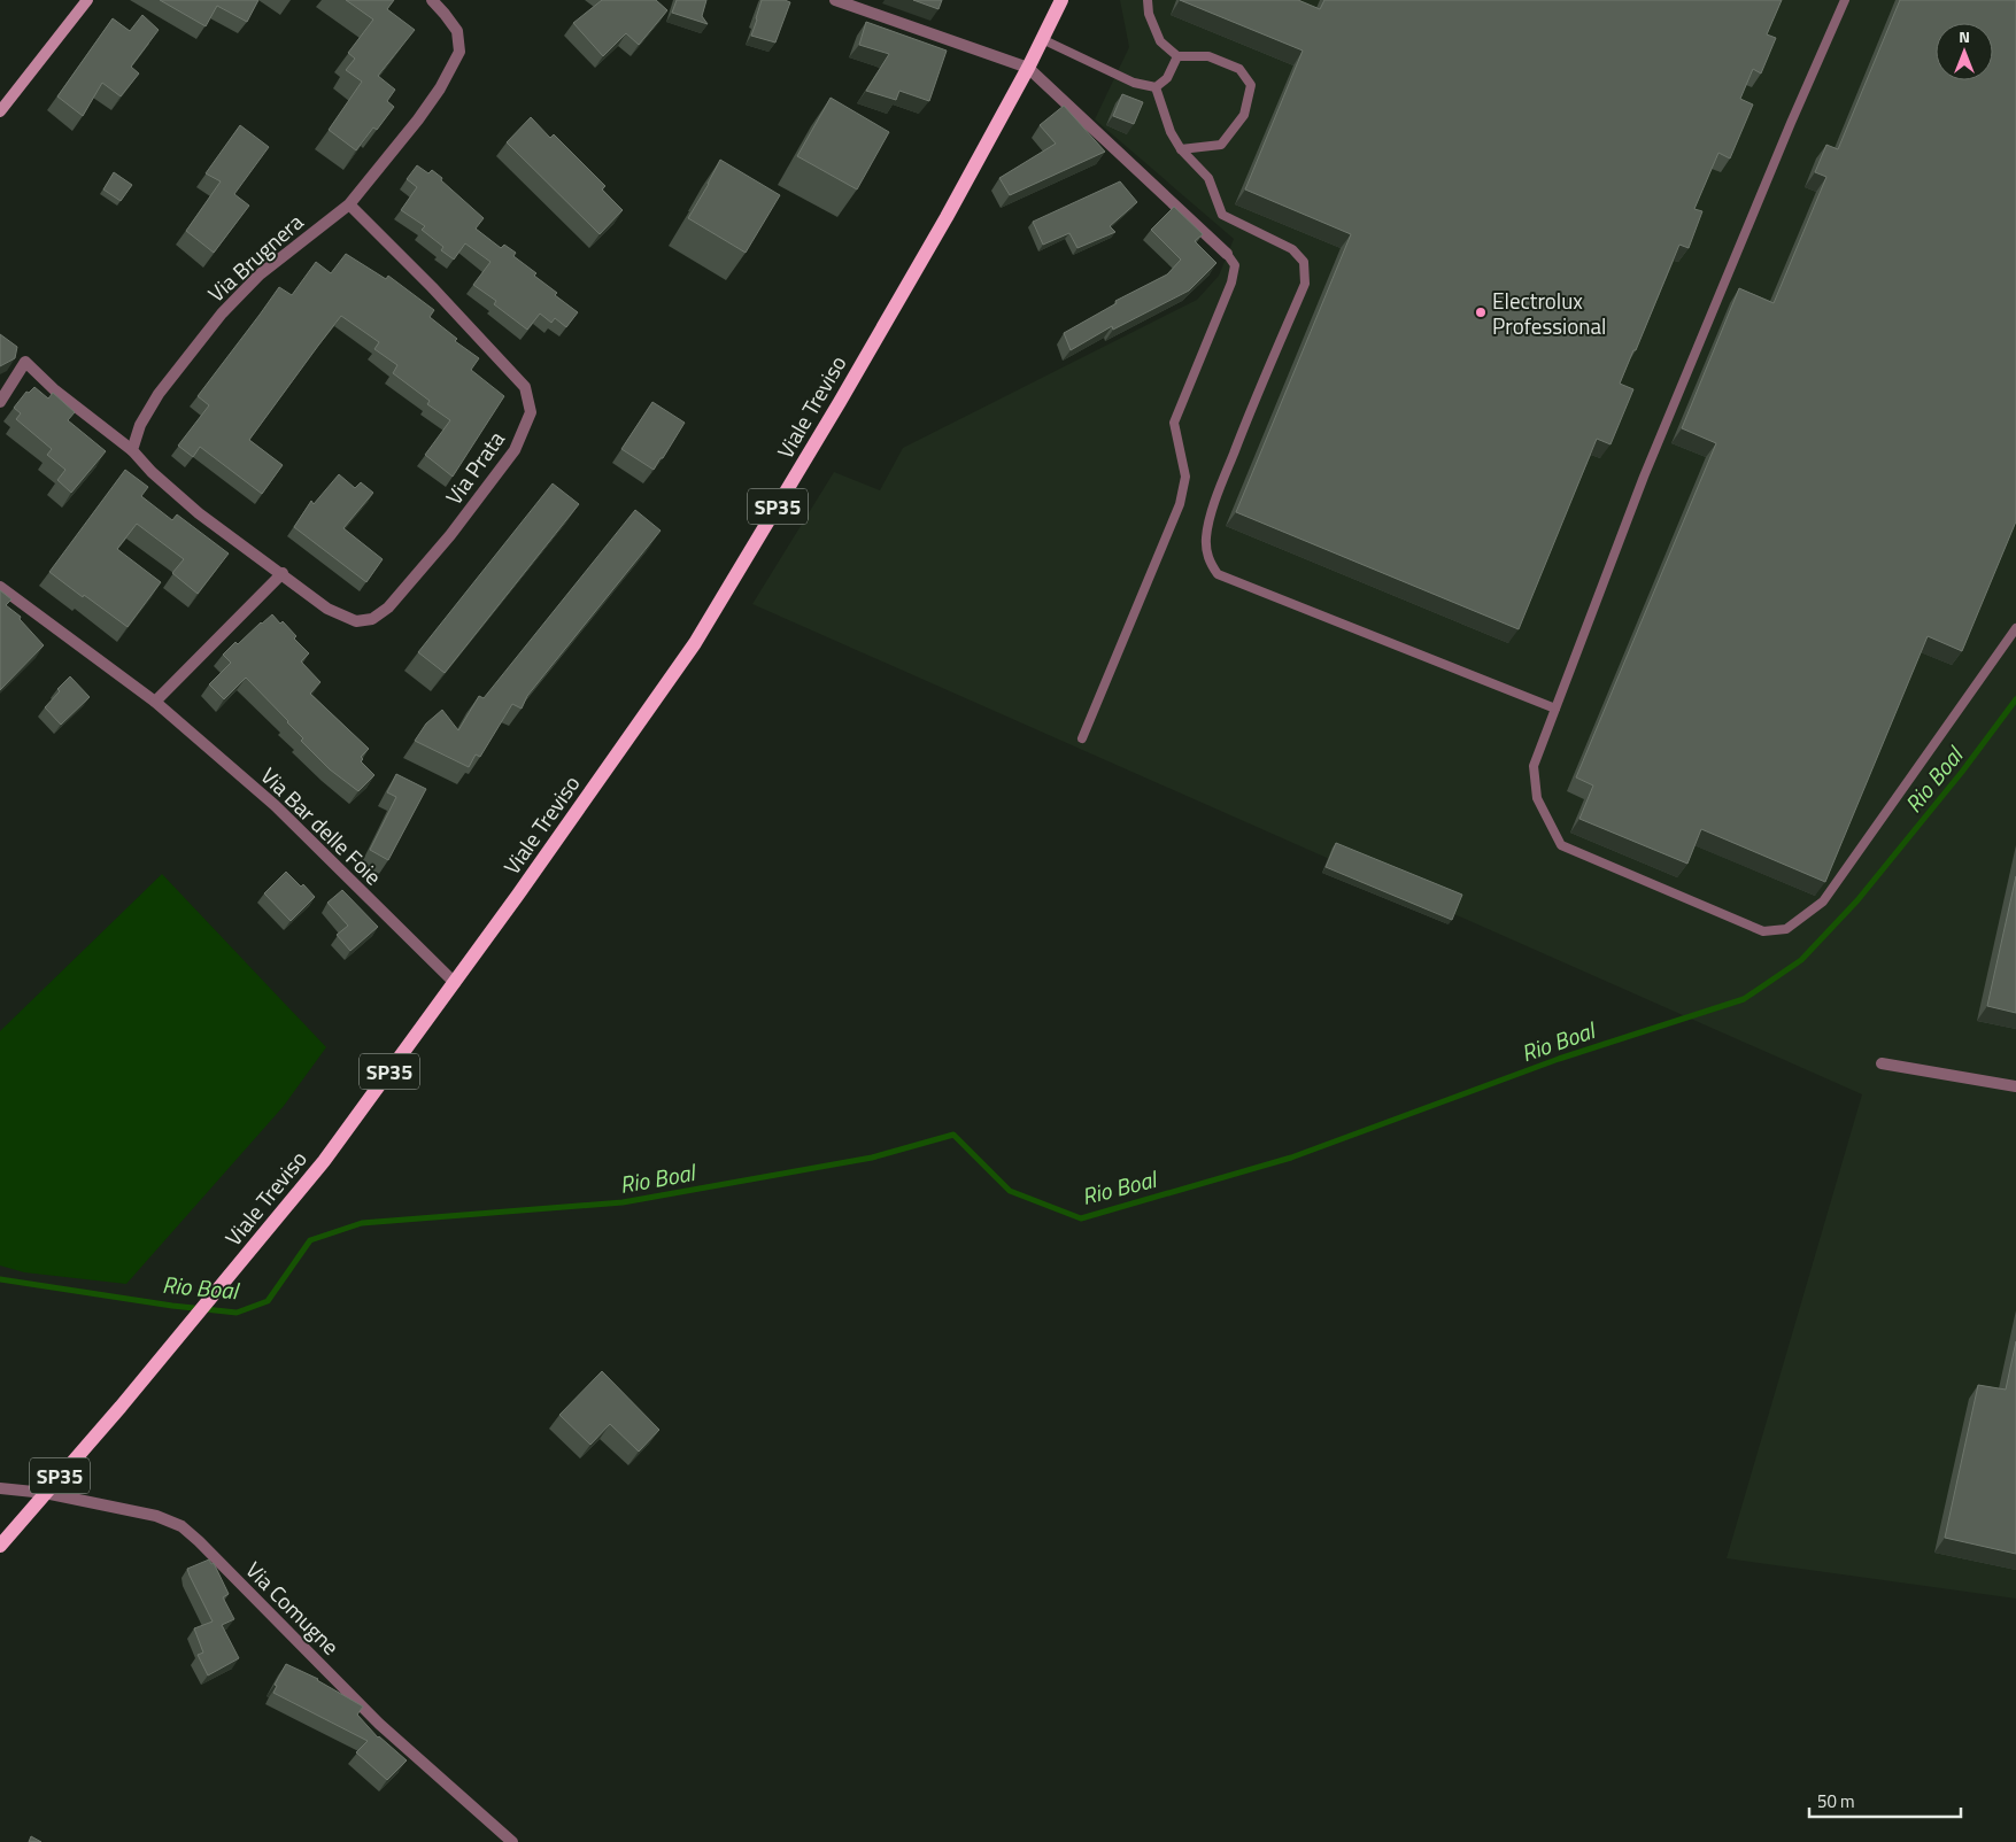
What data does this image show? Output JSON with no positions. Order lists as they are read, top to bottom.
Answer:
{
  "streets": {
    "main road": ["Viale Treviso", "SP35"],
    "street": [
      "Via Brugnera",
      "Via Prata",
      "Via Bar delle Foie",
      "Via Comugne"
    ]
  },
  "crossings": [
    ["Via Brugnera", "Via Prata"],
    ["Viale Treviso", "Via Bar delle Foie"],
    ["Viale Treviso", "Via Comugne"]
  ],
  "water": ["Rio Boal"],
  "places": ["Electrolux Professional"],
  "scale_bar": "50 m",
  "north": "top"
}
